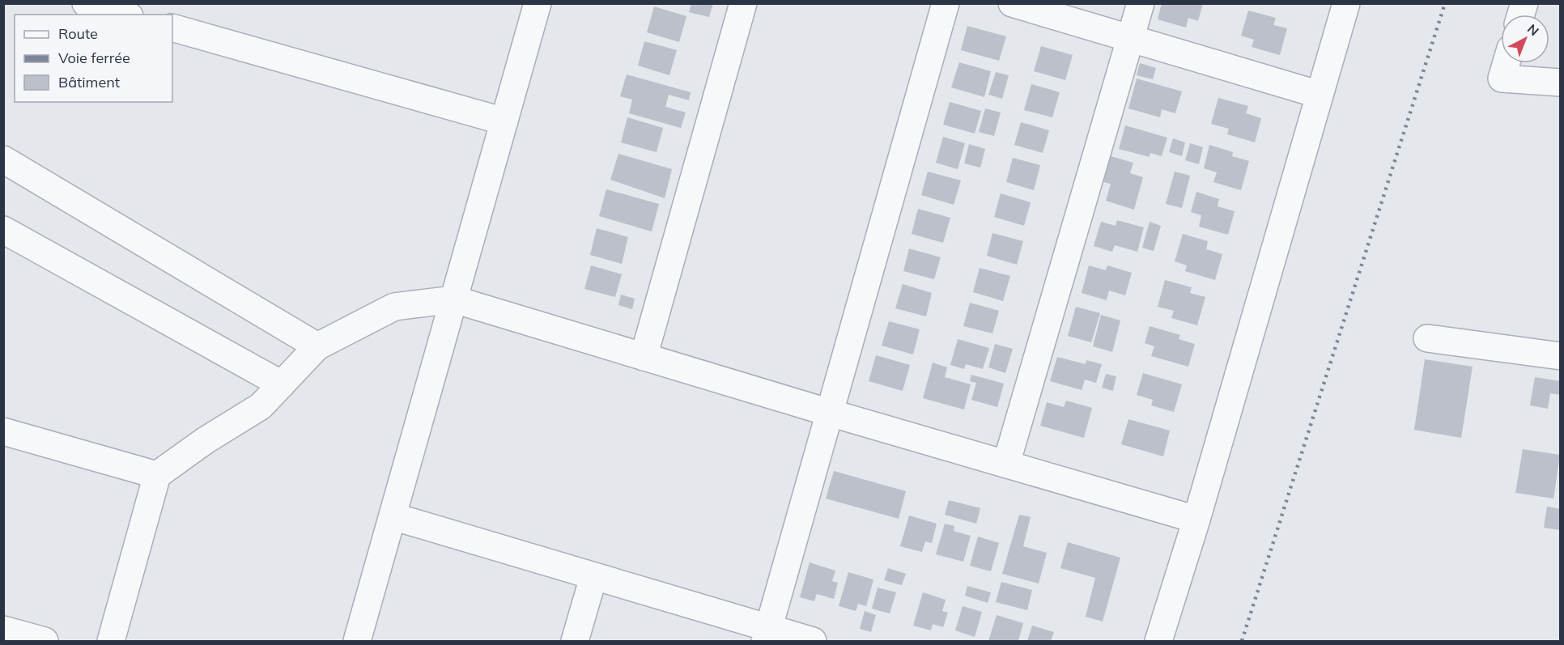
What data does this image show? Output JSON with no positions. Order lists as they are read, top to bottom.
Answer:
{
  "legend": ["Route", "Voie ferrée", "Bâtiment"],
  "north": "top right"
}
